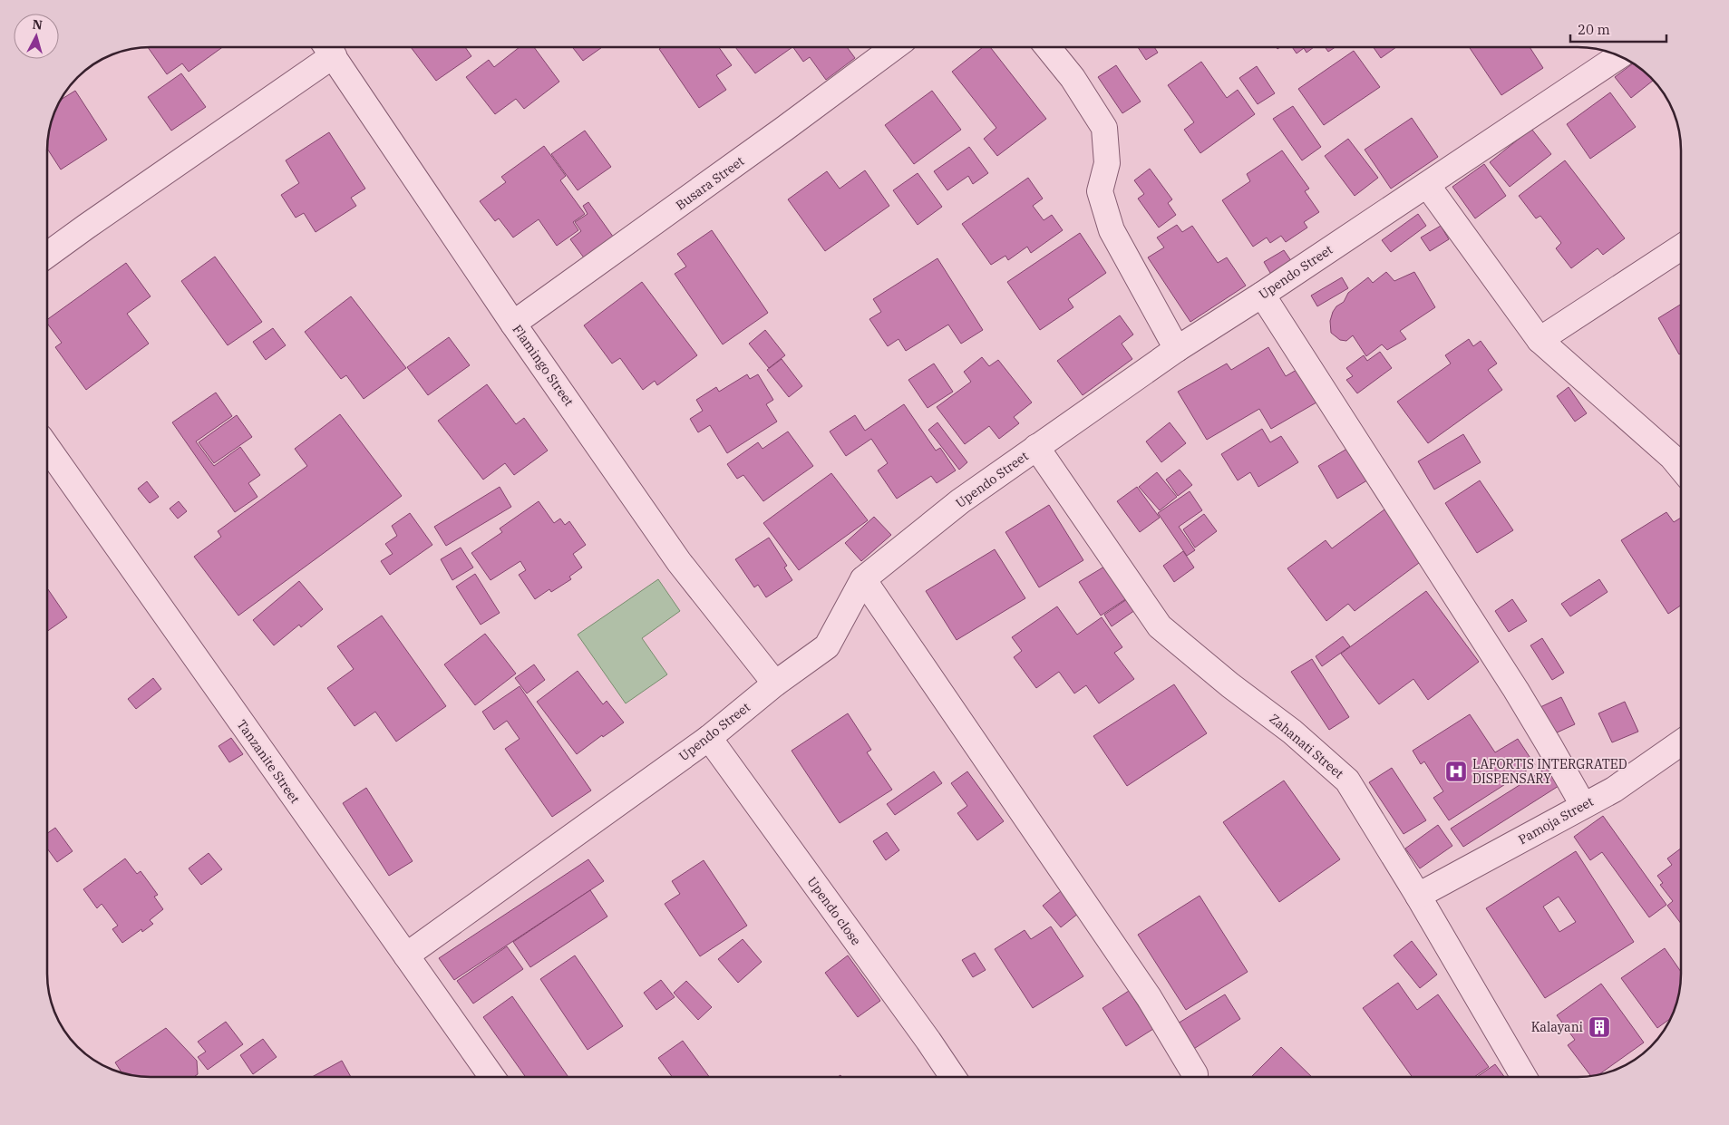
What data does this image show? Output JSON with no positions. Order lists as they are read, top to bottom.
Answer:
{
  "streets": {
    "street": [
      "Busara Street",
      "Upendo Street",
      "Flamingo Street",
      "Zahanati Street",
      "Tanzanite Street",
      "Pamoja Street",
      "Upendo close"
    ]
  },
  "crossings": [
    ["Busara Street", "Flamingo Street"],
    ["Upendo Street", "Flamingo Street"],
    ["Upendo Street", "Zahanati Street"],
    ["Upendo Street", "Tanzanite Street"],
    ["Upendo Street", "Upendo close"],
    ["Zahanati Street", "Pamoja Street"]
  ],
  "places": {
    "hospital": ["LAFORTIS INTERGRATED DISPENSARY"],
    "building": ["Kalayani"]
  },
  "scale_bar": "20 m",
  "north": "top"
}
